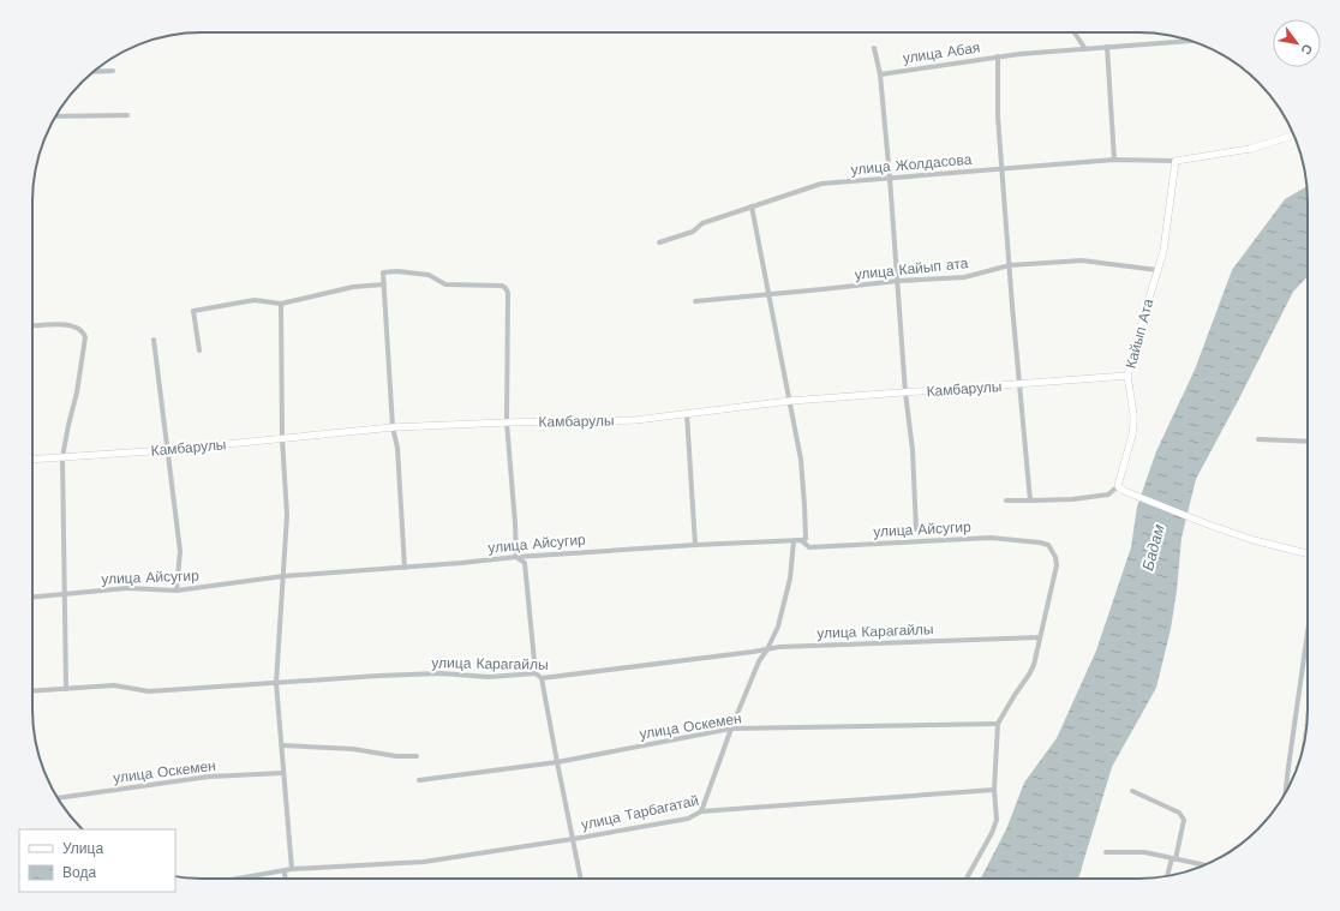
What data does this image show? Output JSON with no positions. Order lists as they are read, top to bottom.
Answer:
{
  "streets": {
    "street": [
      "улица Абая",
      "улица Жолдасова",
      "улица Кайып ата",
      "Кайып Ата",
      "Камбарулы",
      "улица Айсугир",
      "улица Карагайлы",
      "улица Оскемен",
      "улица Тарбагатай"
    ]
  },
  "crossings": [
    ["улица Жолдасова", "Кайып Ата"],
    ["улица Кайып ата", "Кайып Ата"],
    ["Кайып Ата", "Камбарулы"],
    ["улица Айсугир", "улица Карагайлы"]
  ],
  "water": ["Бадам"],
  "legend": ["Улица", "Вода"],
  "north": "bottom right"
}
